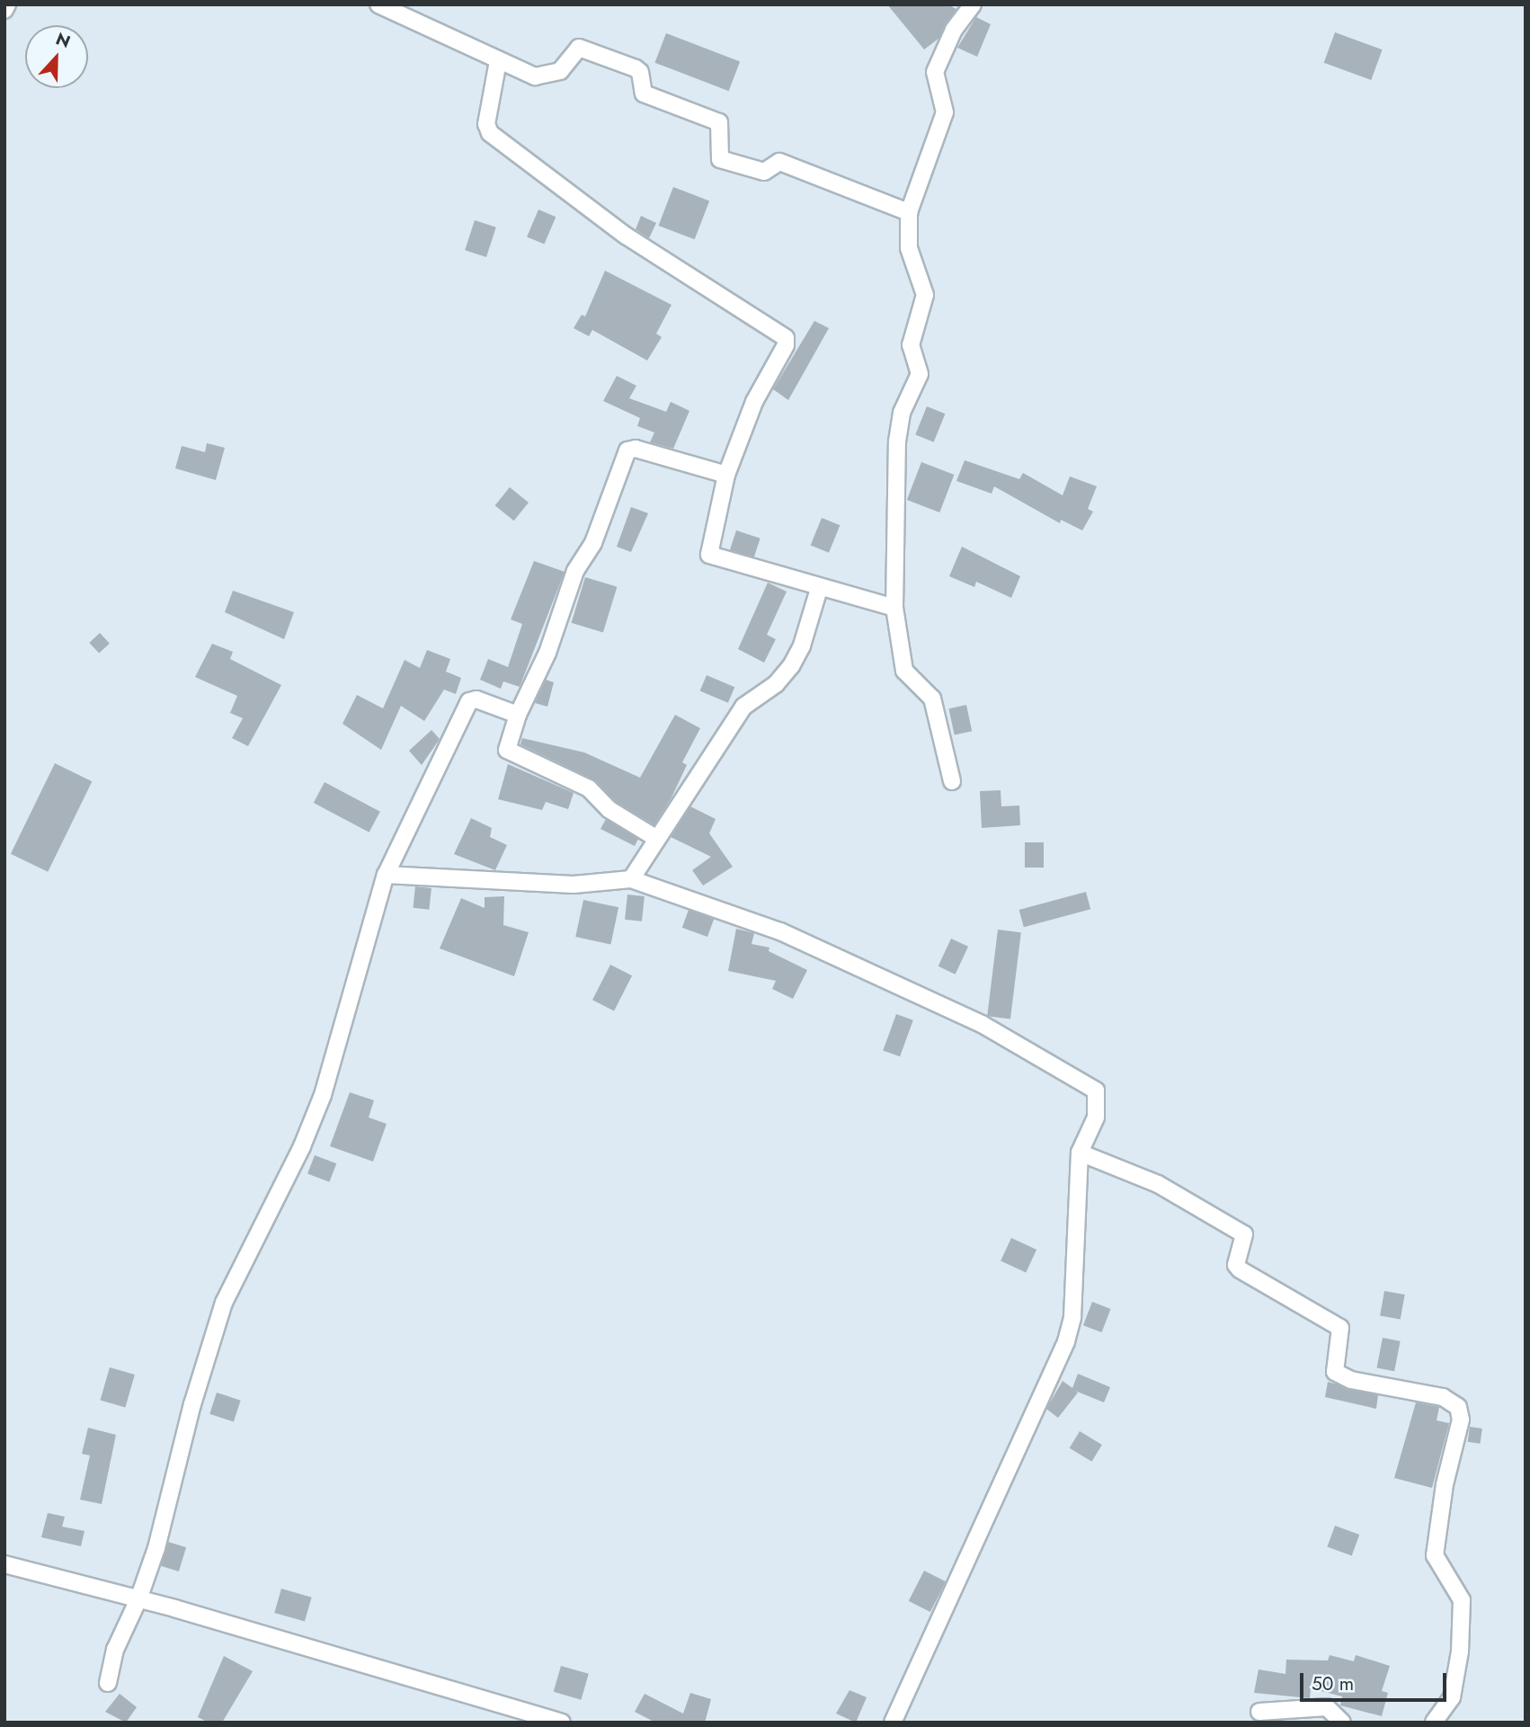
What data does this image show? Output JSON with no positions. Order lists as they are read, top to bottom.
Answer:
{
  "scale_bar": "50 m",
  "north": "top"
}
